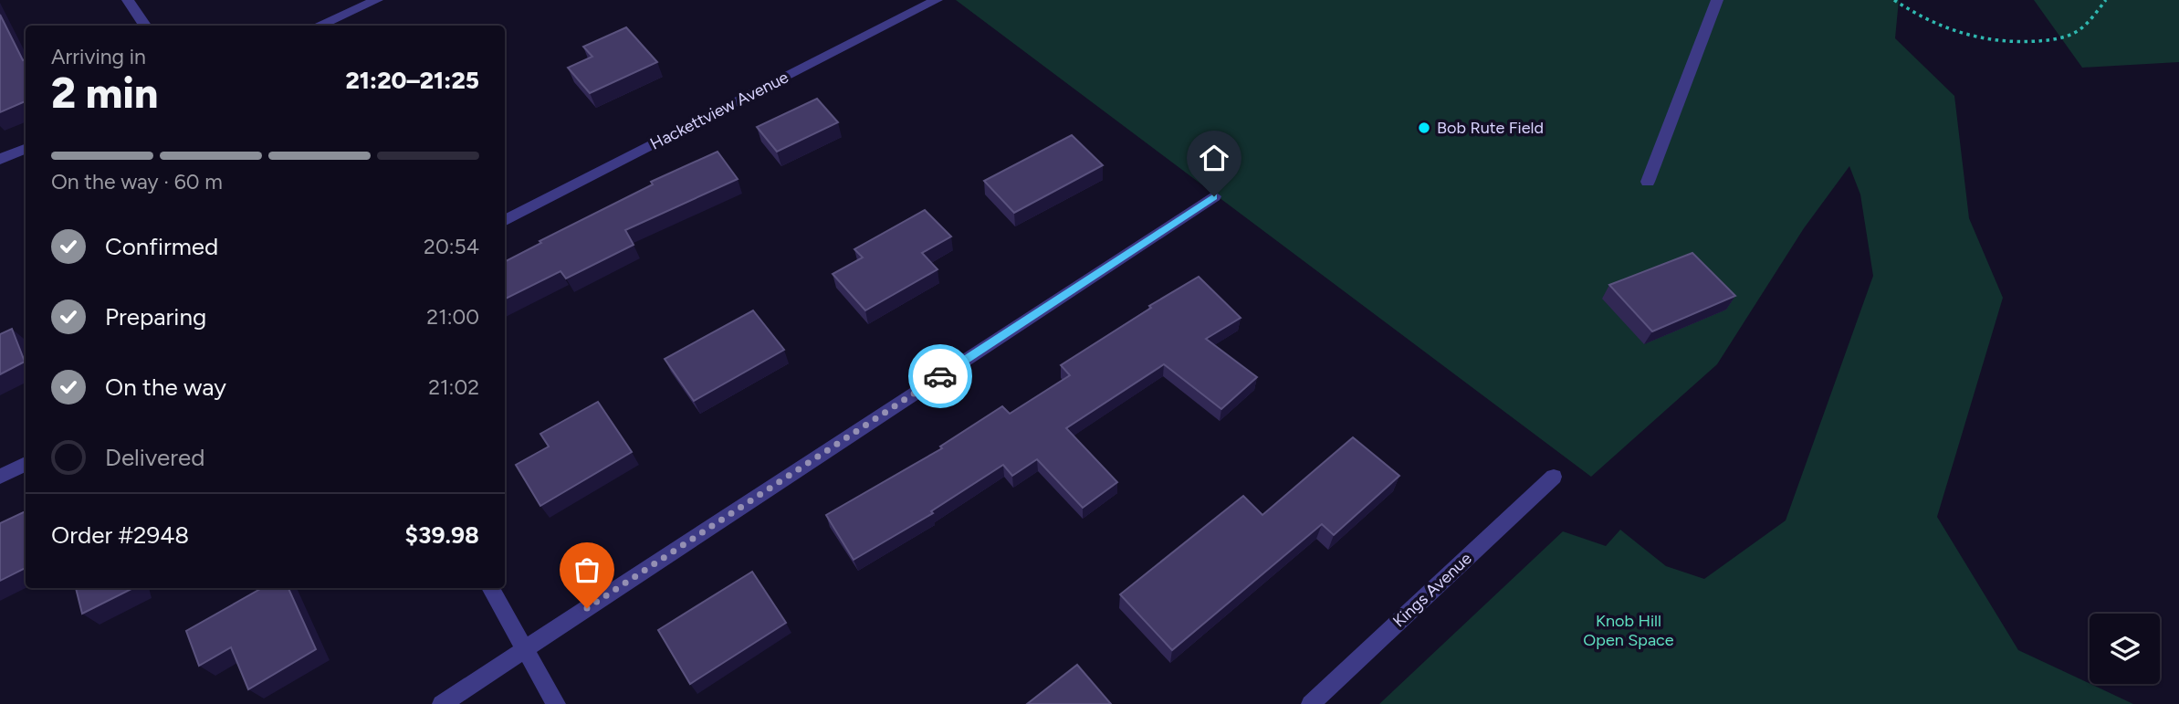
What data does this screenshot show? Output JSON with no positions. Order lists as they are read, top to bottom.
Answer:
{
  "streets": {
    "street": ["Hackettview Avenue", "Kings Avenue"]
  },
  "parks": ["Knob Hill Open Space"],
  "places": ["Bob Rute Field"],
  "page": {
    "heading": ["2 min", "Arriving in", "21:20–21:25"],
    "panel": ["Order #2948", "$39.98"],
    "bar": "On the way · 60 m",
    "list": [
      ["Confirmed", "20:54"],
      ["Preparing", "21:00"],
      ["On the way", "21:02"],
      "Delivered"
    ]
  }
}
